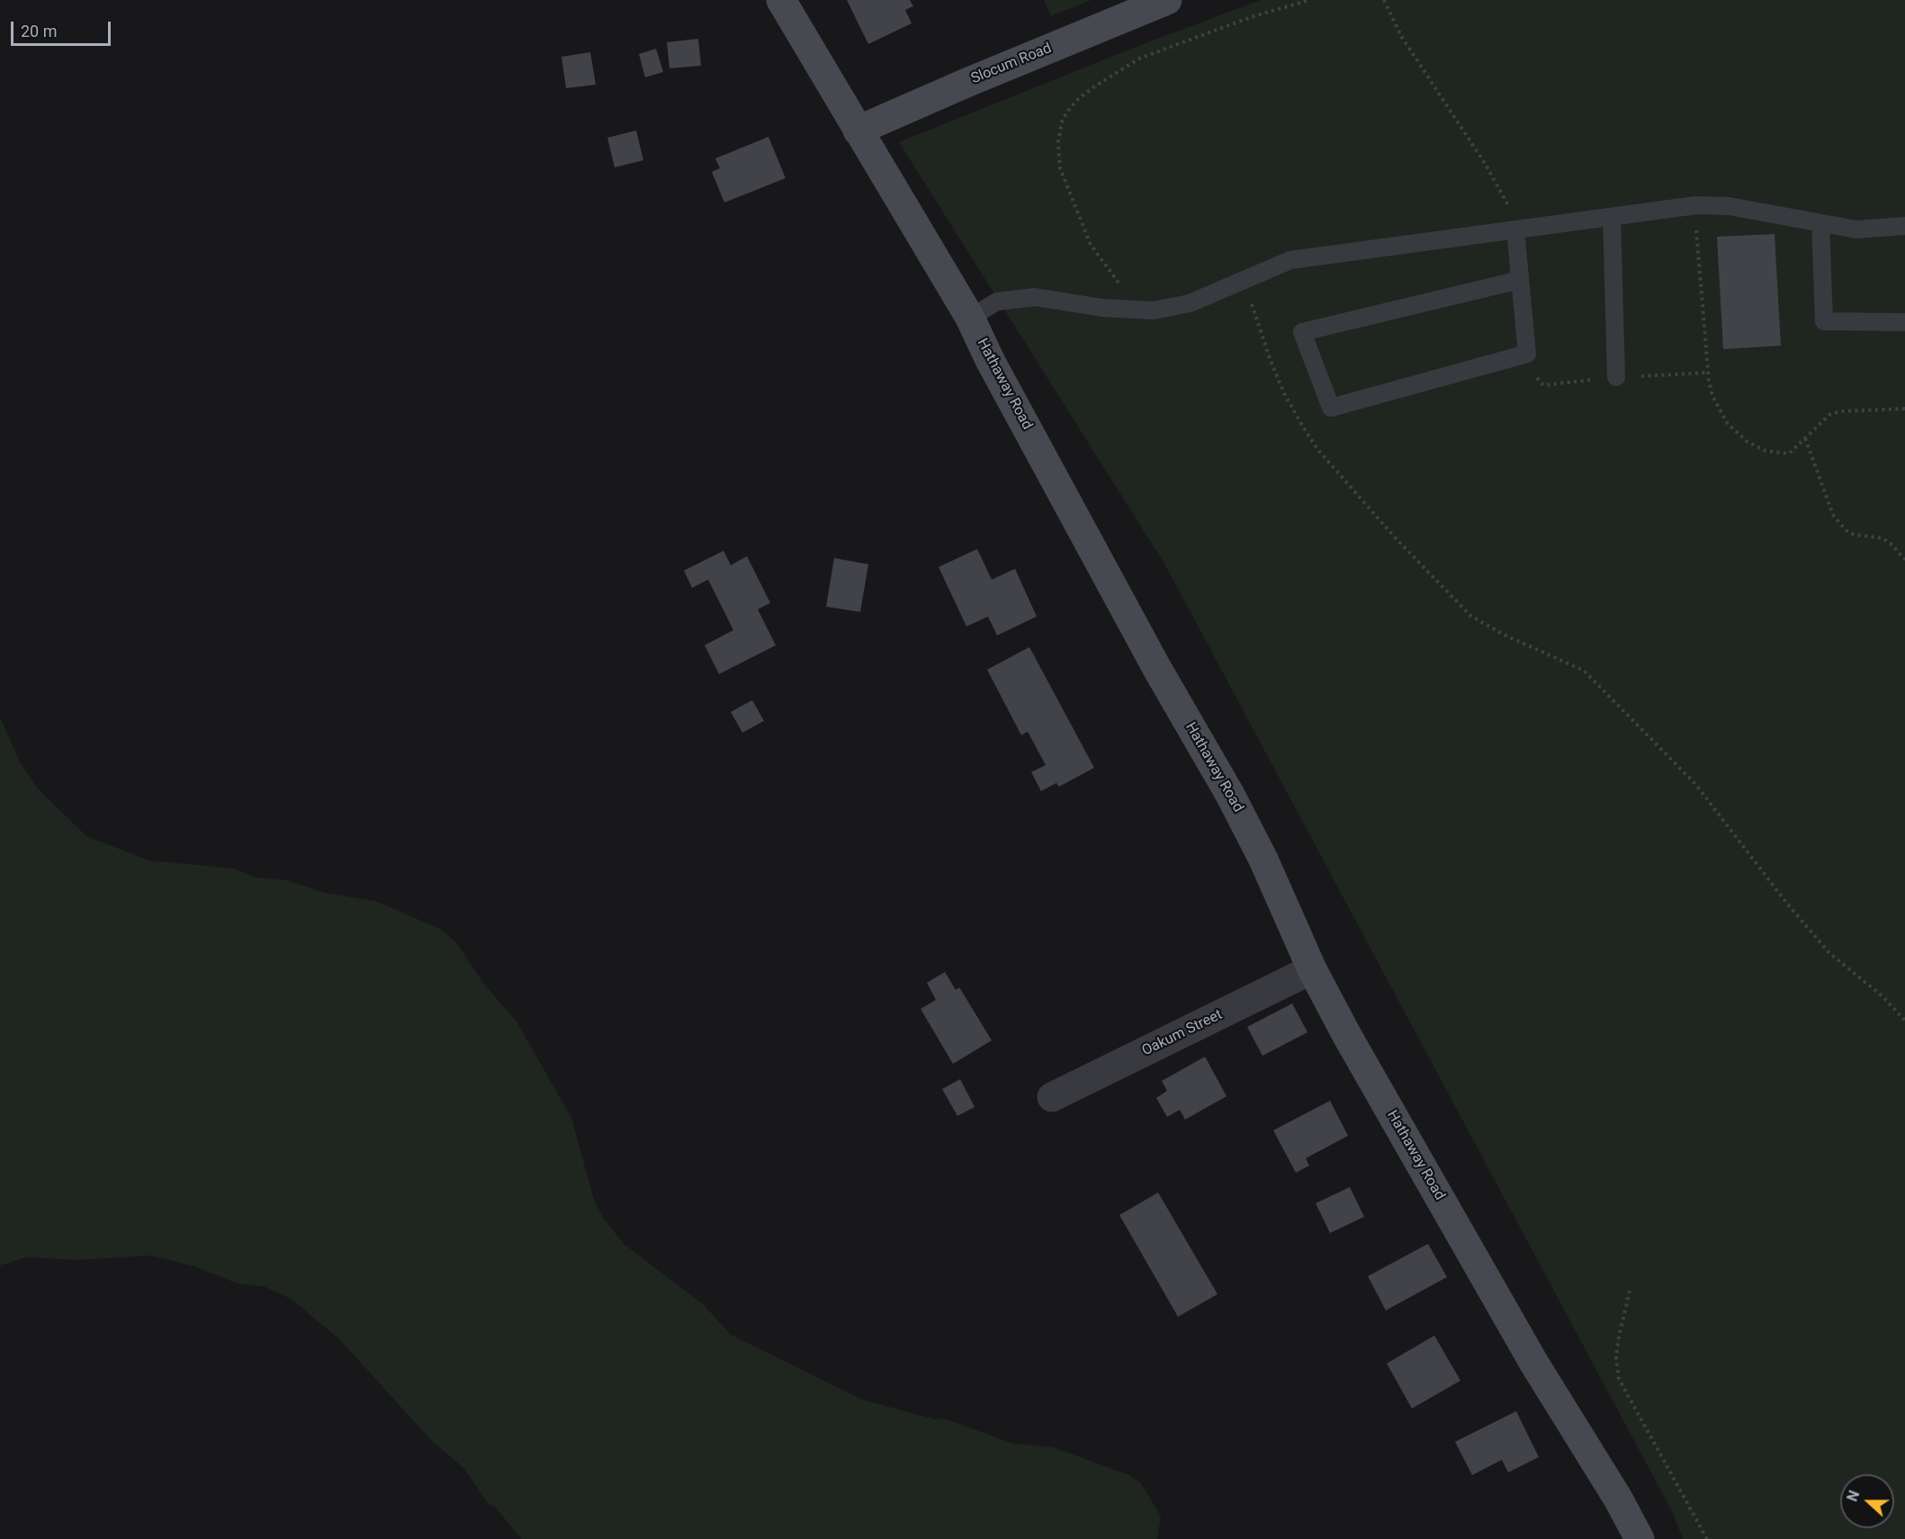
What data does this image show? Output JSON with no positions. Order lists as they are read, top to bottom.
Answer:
{
  "streets": {
    "main road": ["Slocum Road", "Hathaway Road"],
    "street": ["Oakum Street"]
  },
  "crossings": [
    ["Slocum Road", "Hathaway Road"],
    ["Hathaway Road", "Oakum Street"]
  ],
  "scale_bar": "20 m",
  "north": "left"
}
